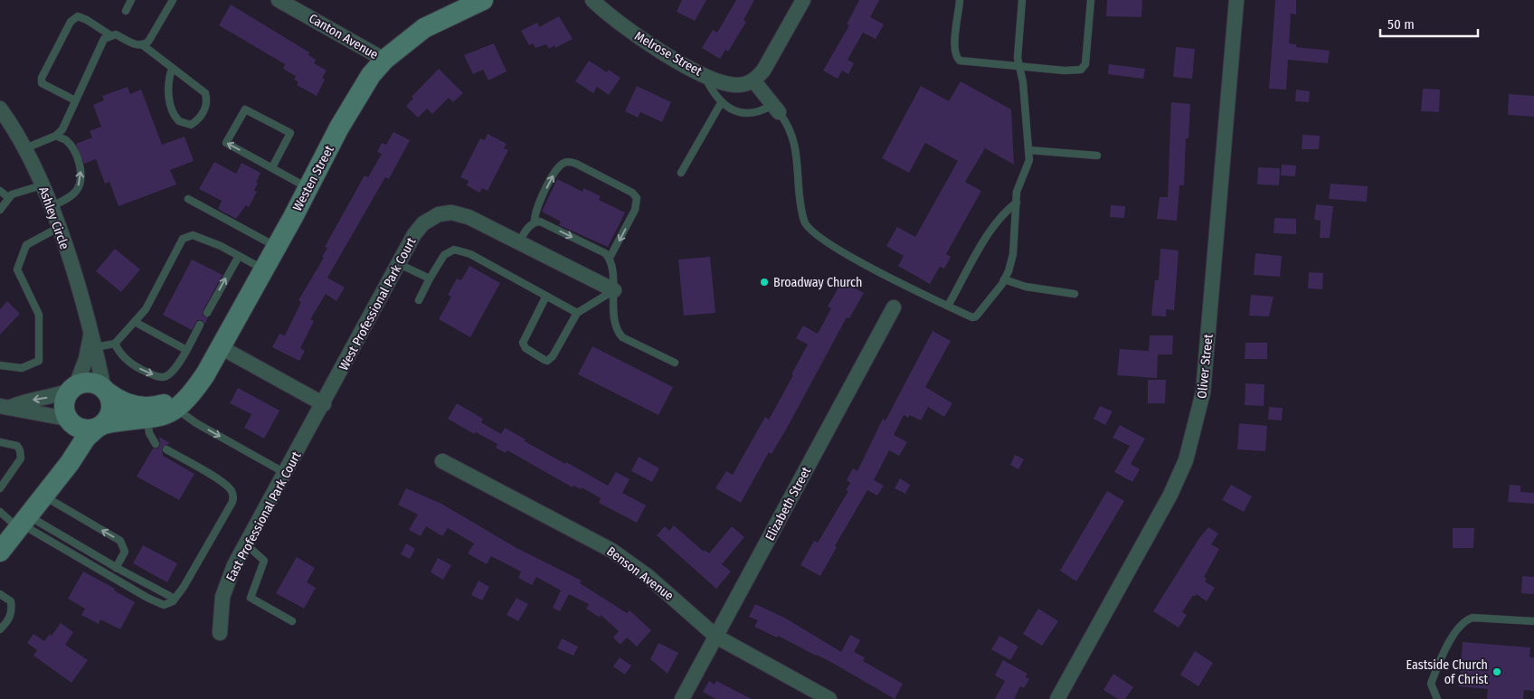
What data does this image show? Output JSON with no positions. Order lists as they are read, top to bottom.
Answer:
{
  "streets": {
    "street": [
      "Canton Avenue",
      "Melrose Street",
      "Westen Street",
      "Ashley Circle",
      "West Professional Park Court",
      "Oliver Street",
      "Elizabeth Street",
      "East Professional Park Court",
      "Benson Avenue"
    ]
  },
  "crossings": [
    ["Canton Avenue", "Westen Street"],
    ["Westen Street", "Ashley Circle"],
    ["West Professional Park Court", "East Professional Park Court"],
    ["Elizabeth Street", "Benson Avenue"]
  ],
  "places": ["Broadway Church", "Eastside Church of Christ"],
  "scale_bar": "50 m"
}
